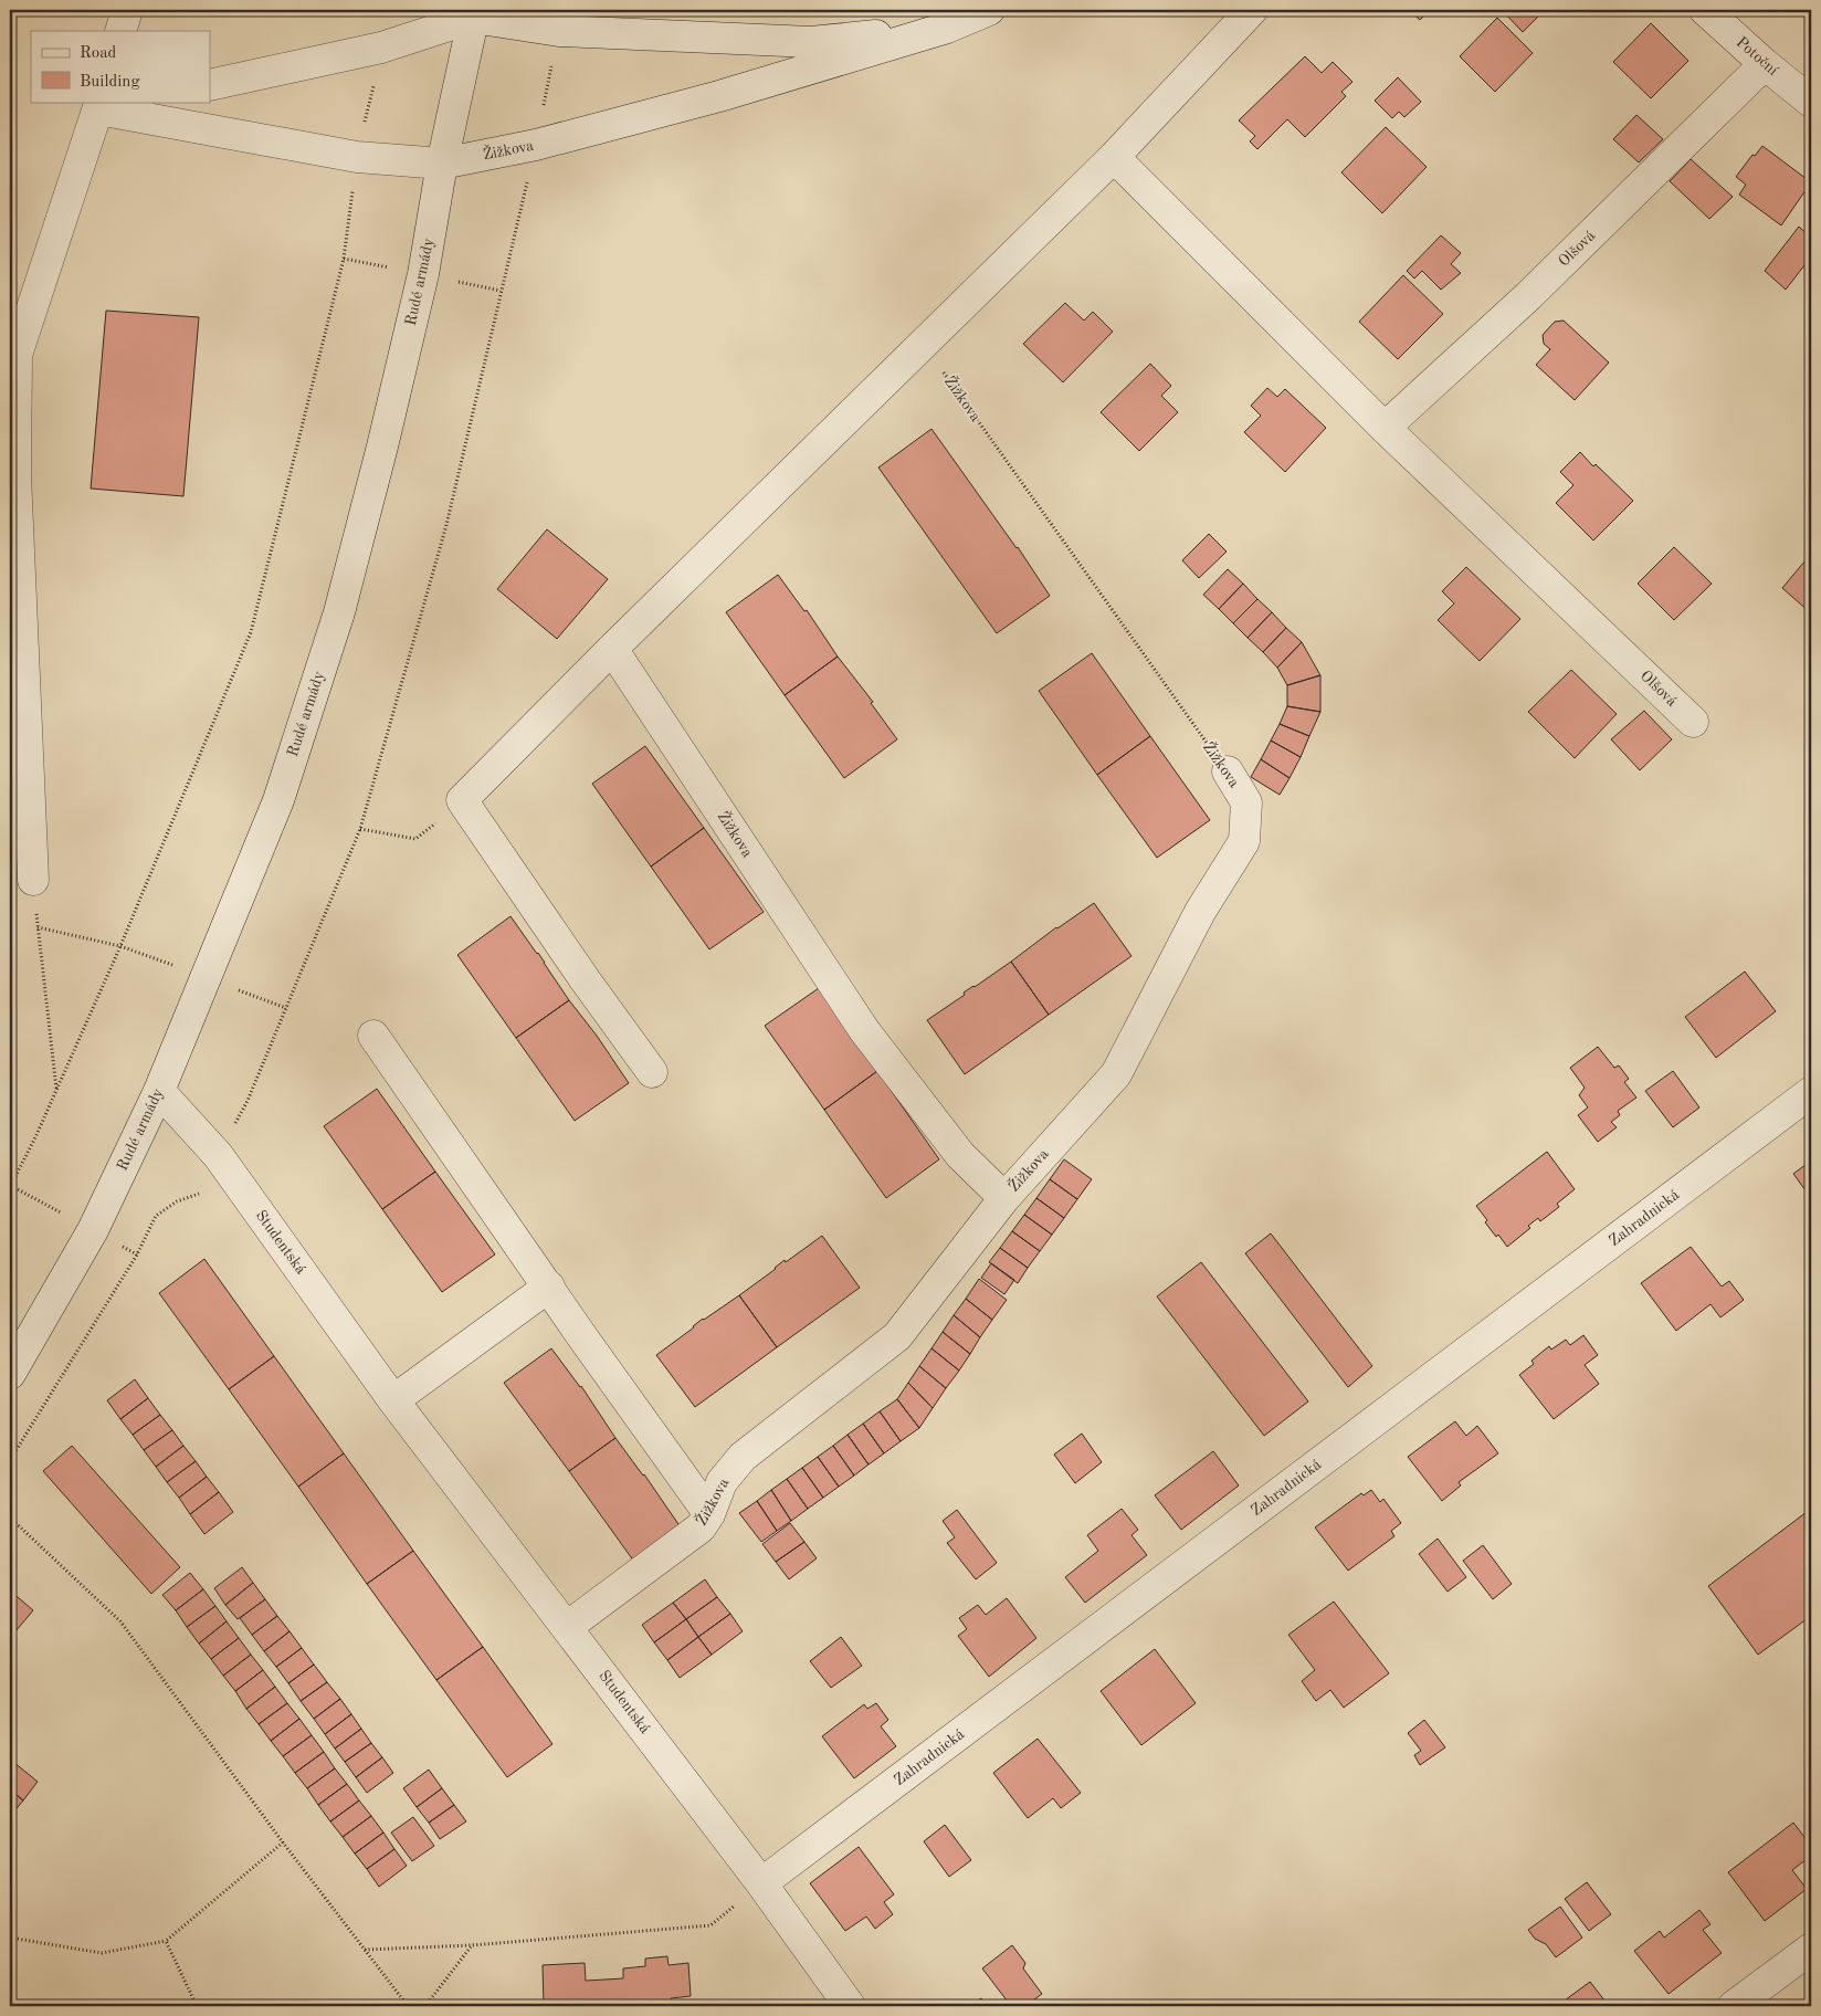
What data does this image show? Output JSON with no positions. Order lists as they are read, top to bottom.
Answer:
{
  "streets": {
    "street": [
      "Potoční",
      "Žižkova",
      "Olšová",
      "Rudé armády",
      "Zahradnická",
      "Studentská"
    ]
  },
  "crossings": [
    ["Potoční", "Olšová"],
    ["Žižkova", "Rudé armády"],
    ["Žižkova", "Studentská"],
    ["Rudé armády", "Studentská"],
    ["Zahradnická", "Studentská"]
  ],
  "legend": ["Road", "Building"]
}
